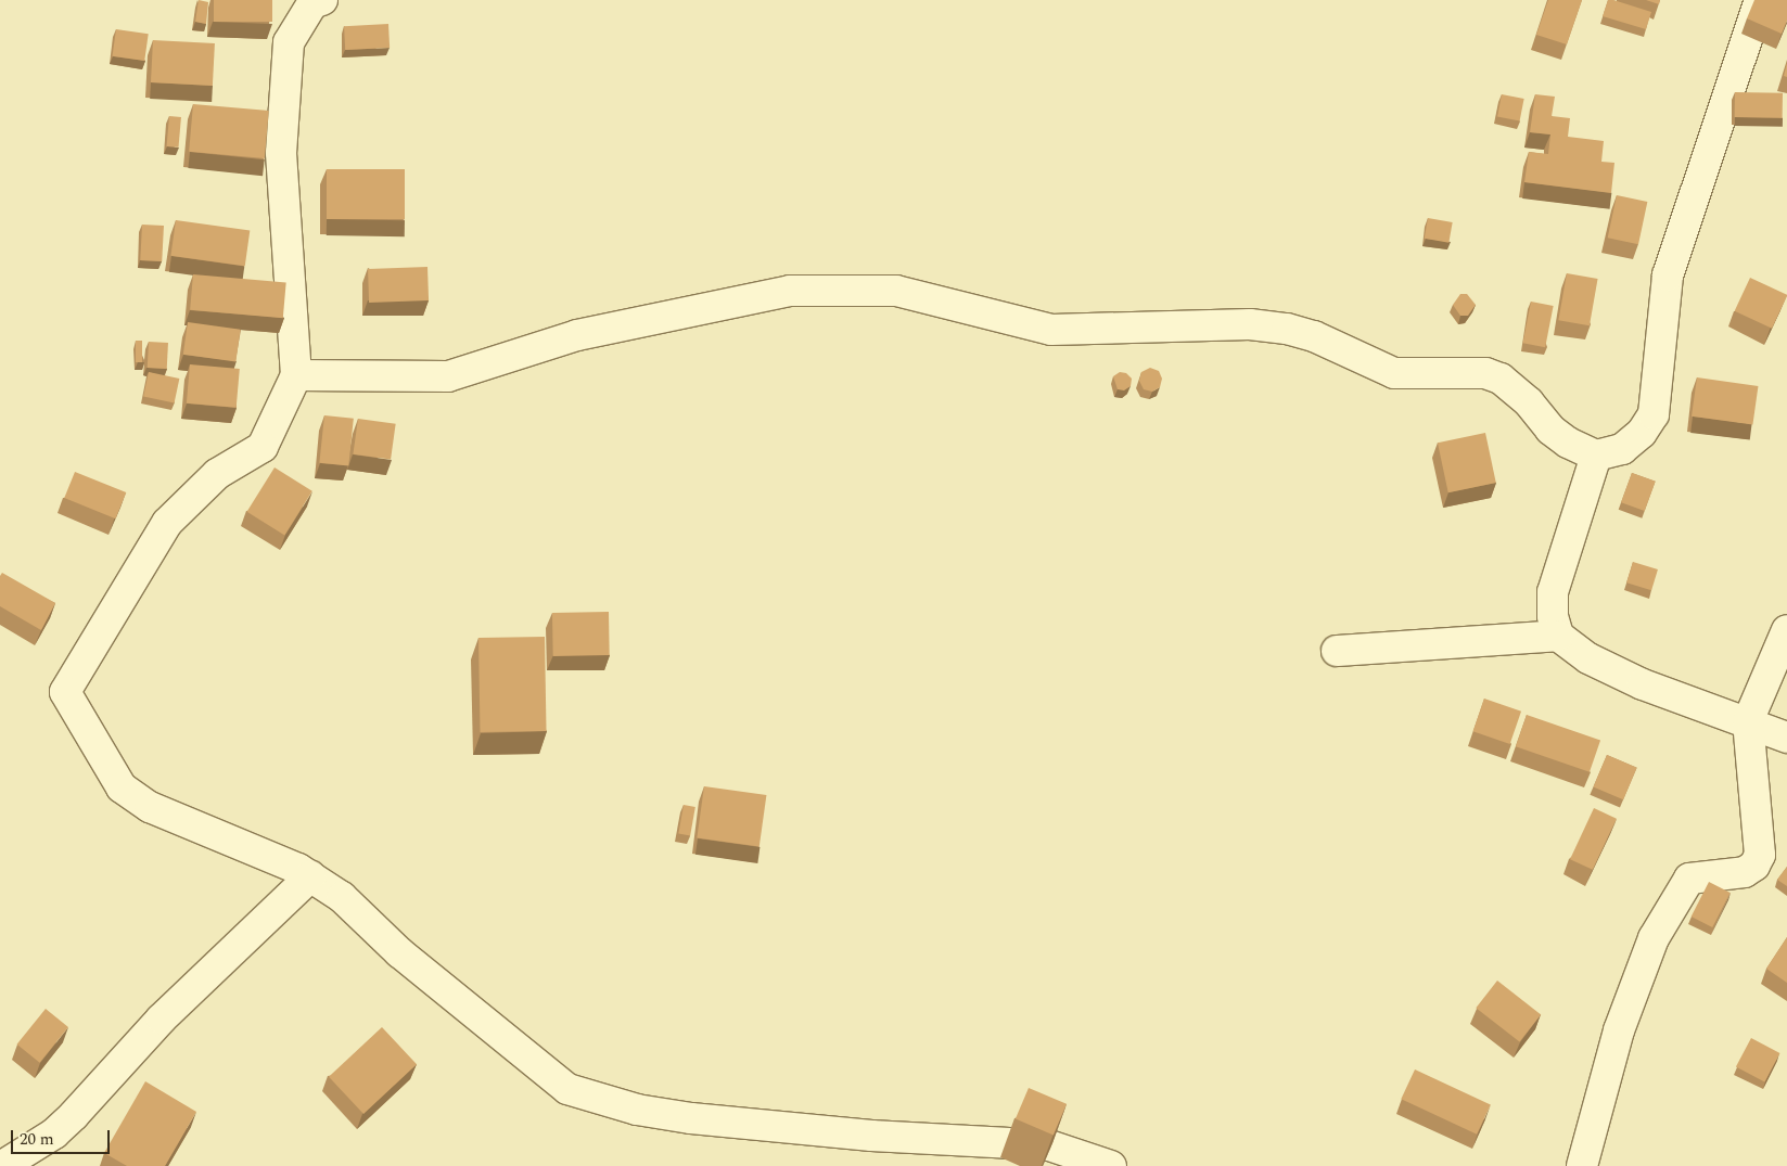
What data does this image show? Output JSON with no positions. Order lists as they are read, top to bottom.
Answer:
{
  "scale_bar": "20 m"
}
